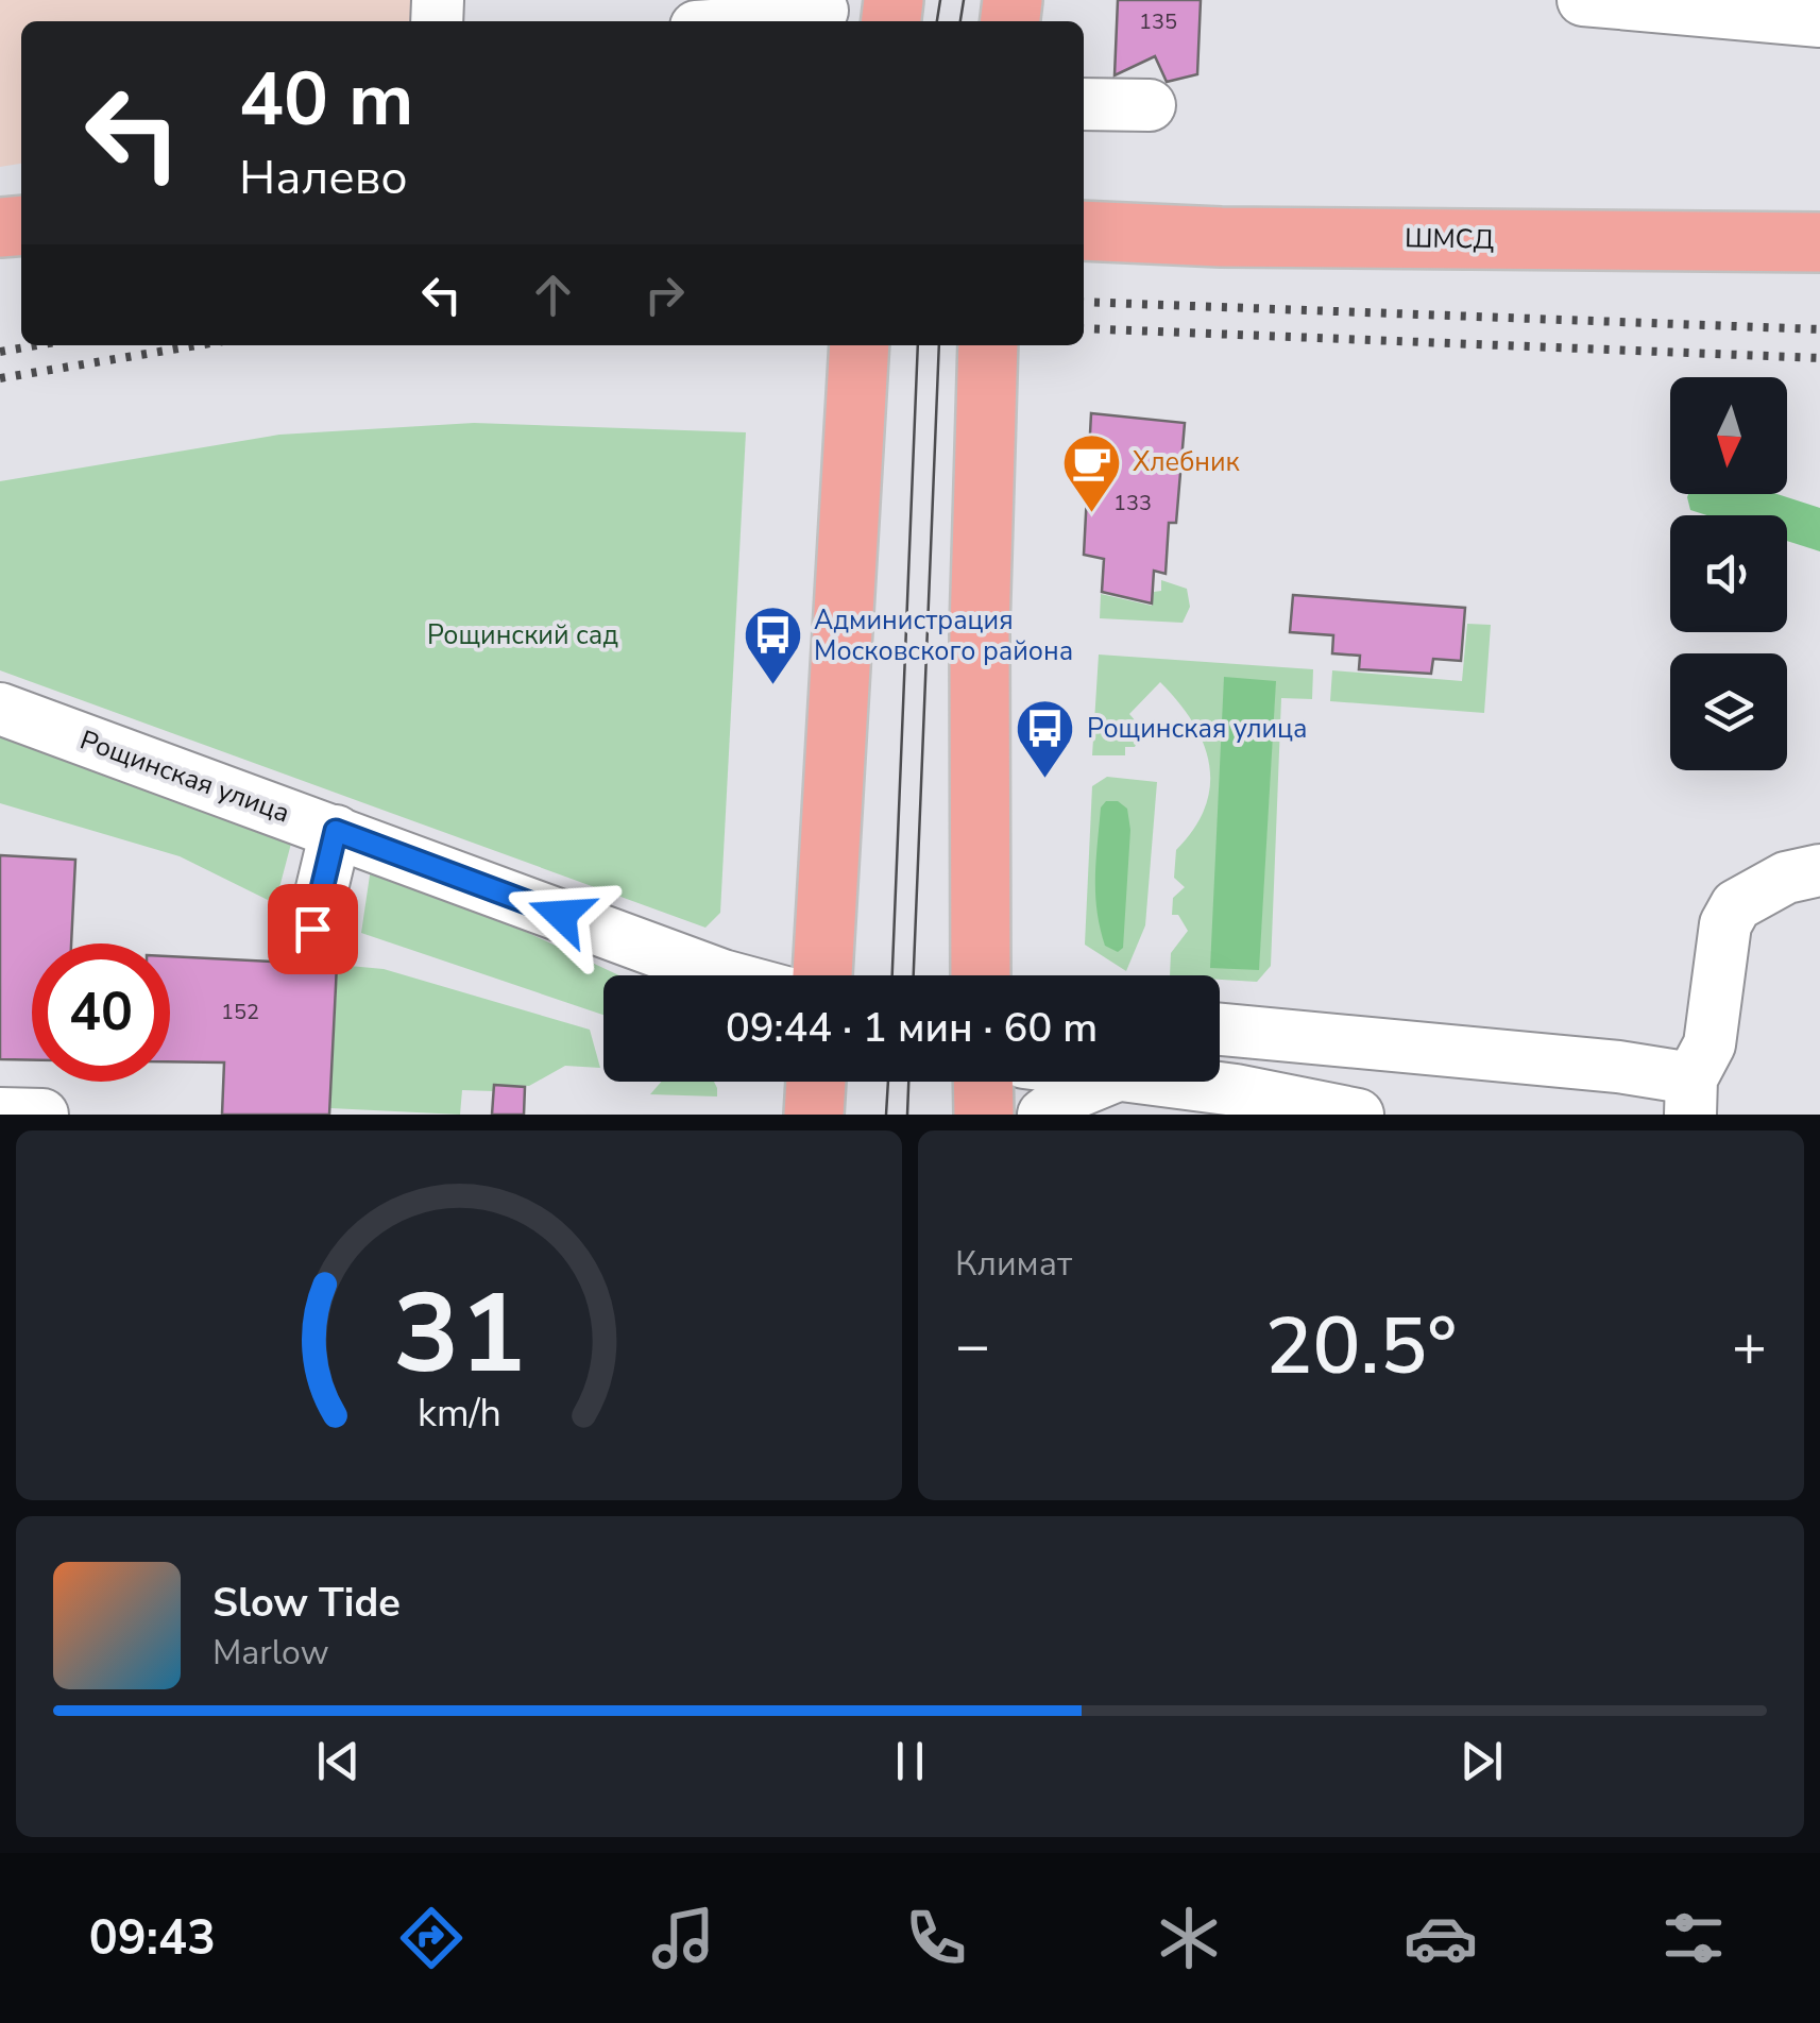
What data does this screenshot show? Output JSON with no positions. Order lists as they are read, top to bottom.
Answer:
{
  "streets": {
    "main road": ["ШМСД"],
    "street": ["Рощинская улица"]
  },
  "parks": ["Рощинский сад"],
  "places": {
    "cafe": ["Хлебник"],
    "bus stop": ["Администрация Московского района", "Рощинская улица"]
  },
  "house_numbers": ["135", "133", "152"],
  "north": "bottom",
  "page": {
    "turn": ["40 m", "Налево"],
    "limit": "40",
    "trip": "09:44 · 1 мин · 60 m",
    "tile": "Климат",
    "heat": ["−", "20.5°", "+"],
    "song": ["Slow Tide", "Marlow"],
    "tabs": "09:43",
    "gauge": ["31", "km/h"]
  }
}
